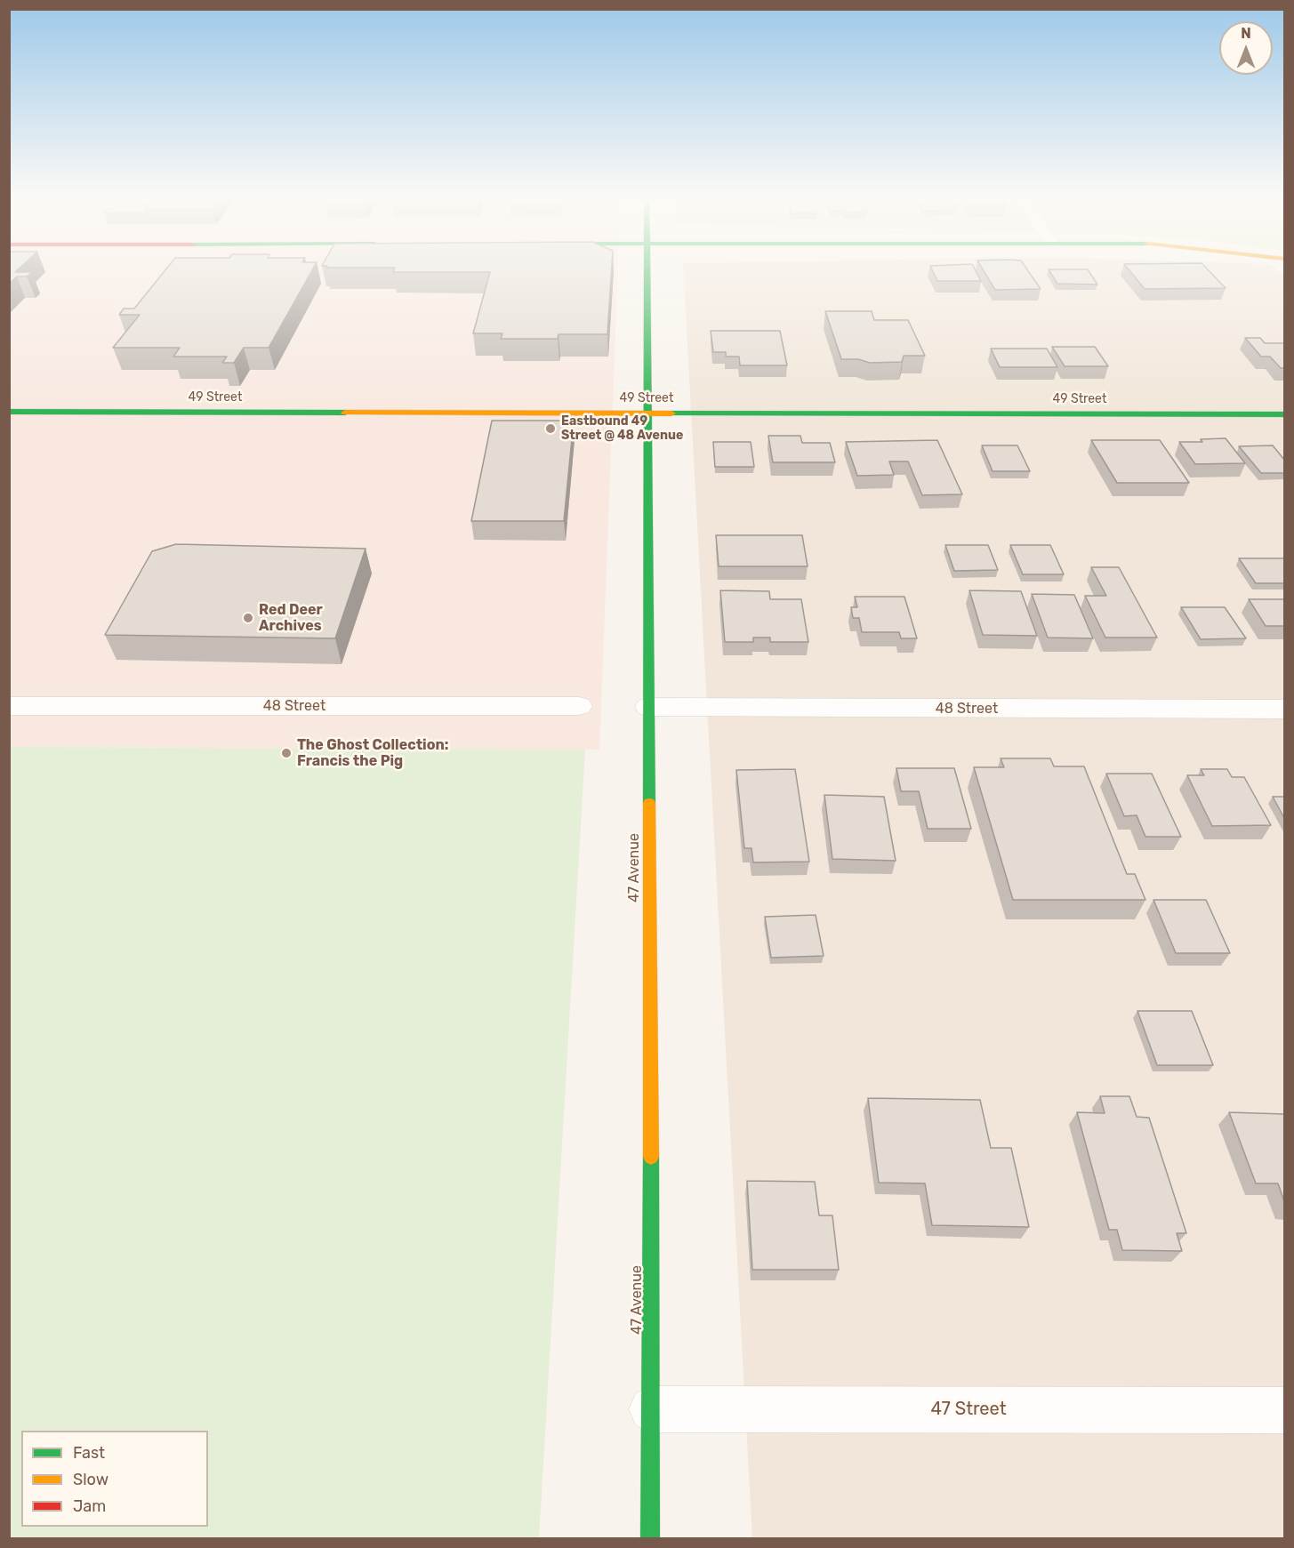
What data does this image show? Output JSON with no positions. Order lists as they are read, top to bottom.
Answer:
{
  "streets": {
    "main road": ["49 Street", "47 Avenue"],
    "street": ["48 Street", "47 Street"]
  },
  "crossings": [
    ["49 Street", "47 Avenue"],
    ["48 Street", "47 Avenue"],
    ["47 Avenue", "47 Street"]
  ],
  "places": ["Eastbound 49 Street @ 48 Avenue", "Red Deer Archives", "The Ghost Collection: Francis the Pig"],
  "legend": ["Fast", "Slow", "Jam"],
  "north": "top"
}
